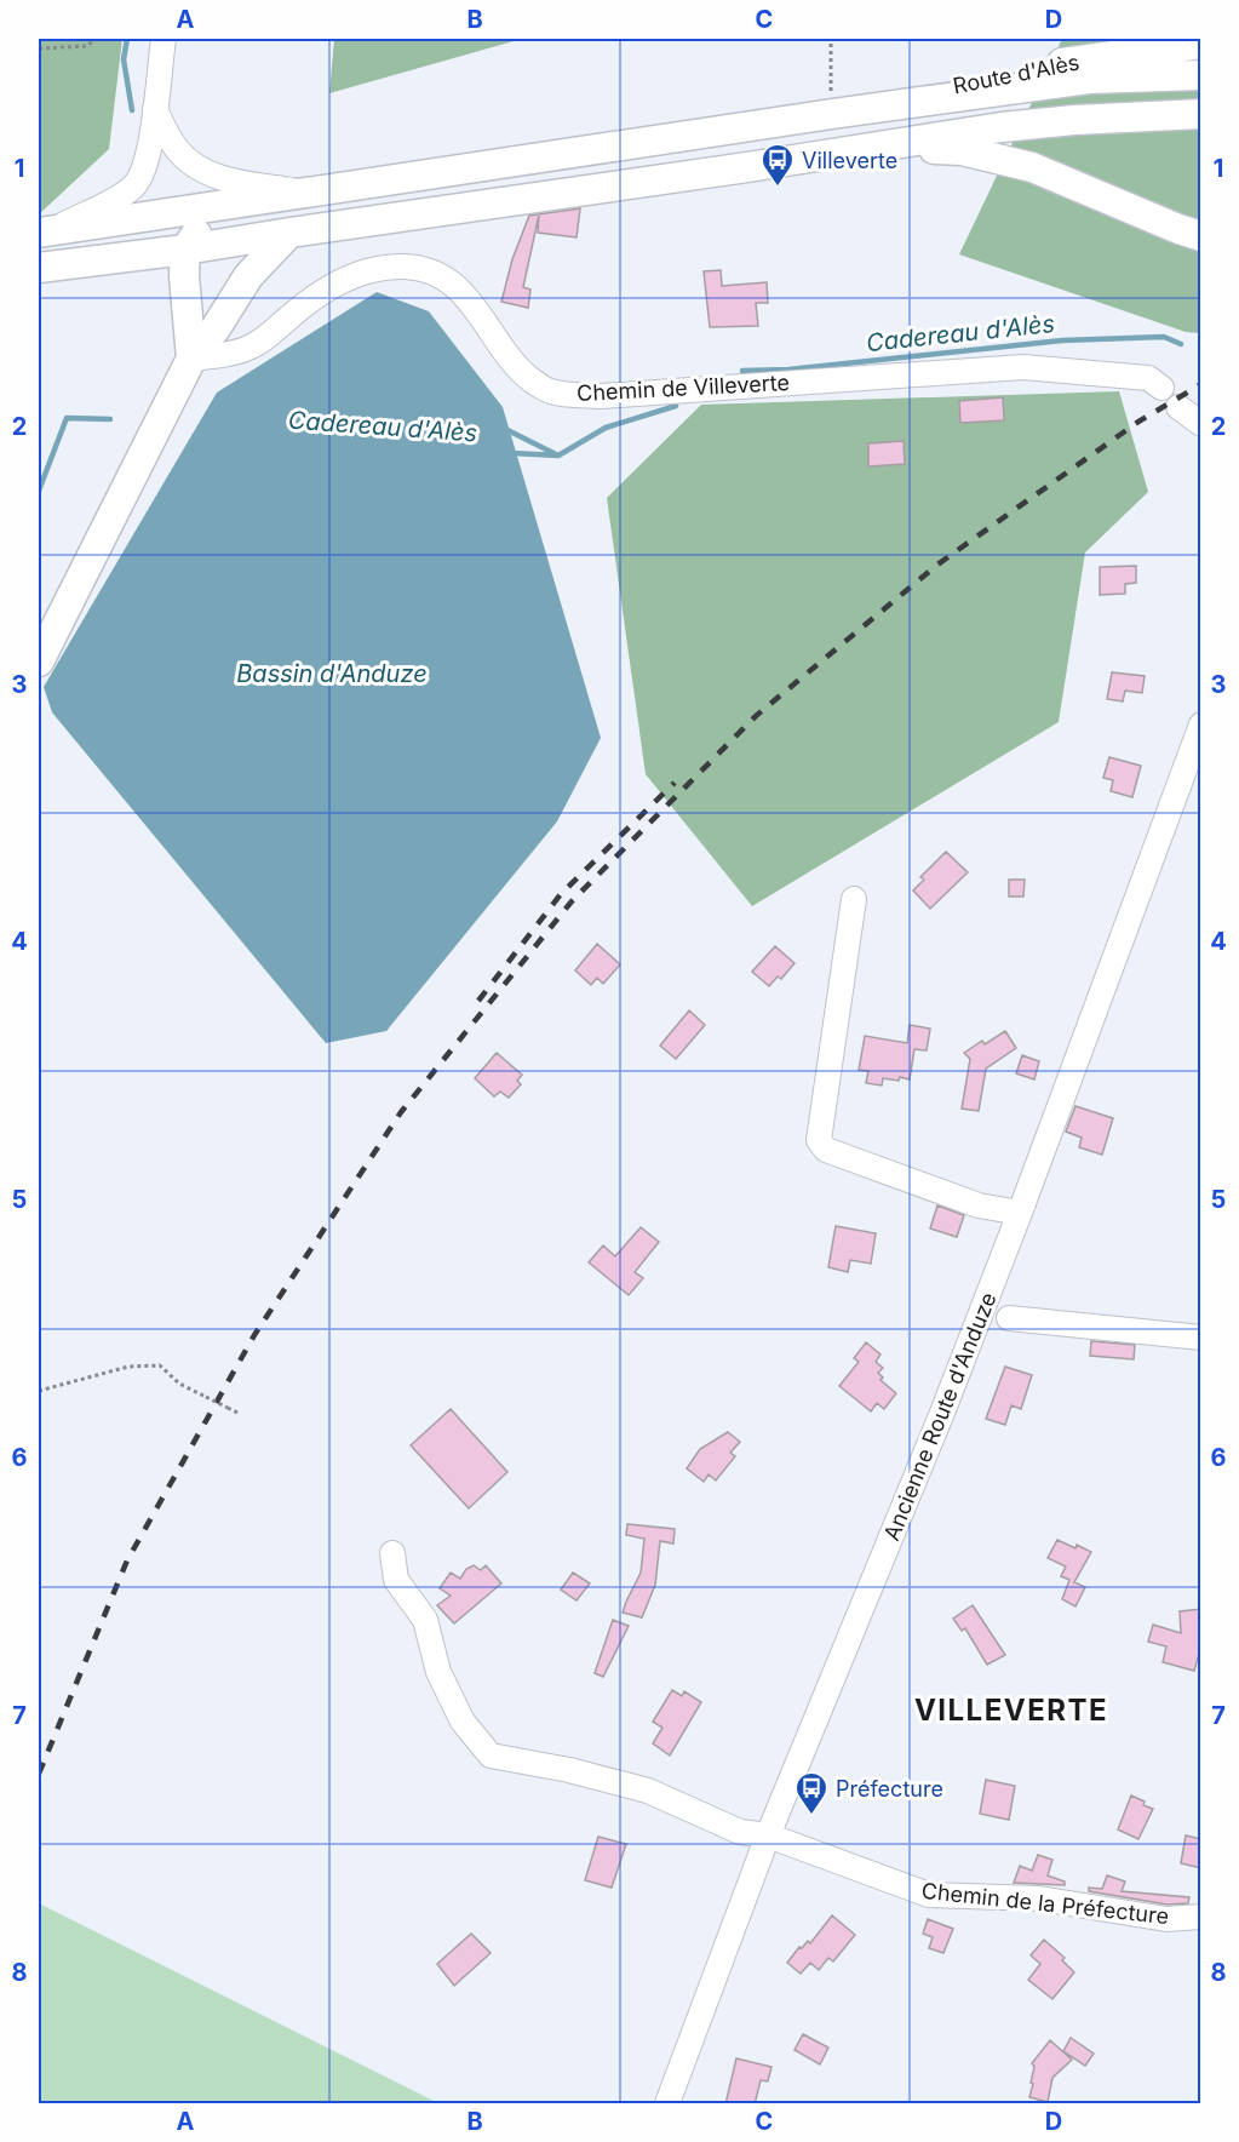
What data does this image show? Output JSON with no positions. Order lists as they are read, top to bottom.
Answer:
{
  "streets": {
    "main road": ["Route d'Alès"],
    "street": ["Chemin de Villeverte", "Ancienne Route d'Anduze", "Chemin de la Préfecture"]
  },
  "crossings": [
    ["Ancienne Route d'Anduze", "Chemin de la Préfecture"]
  ],
  "districts": ["VILLEVERTE"],
  "water": ["Cadereau d'Alès", "Bassin d'Anduze"],
  "places": {
    "bus stop": ["Villeverte", "Préfecture"]
  },
  "grid": {
    "columns": [
      "A",
      "B",
      "C",
      "D"
    ],
    "rows": [
      "1",
      "2",
      "3",
      "4",
      "5",
      "6",
      "7",
      "8"
    ]
  }
}
